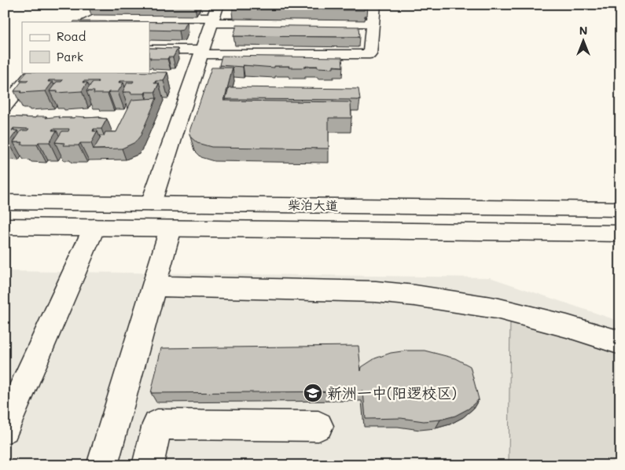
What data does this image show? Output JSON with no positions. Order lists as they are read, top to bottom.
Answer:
{
  "streets": {
    "main road": ["柴泊大道"]
  },
  "places": {
    "school or university": ["新洲一中(阳逻校区)"]
  },
  "legend": ["Road", "Park"],
  "north": "top"
}
